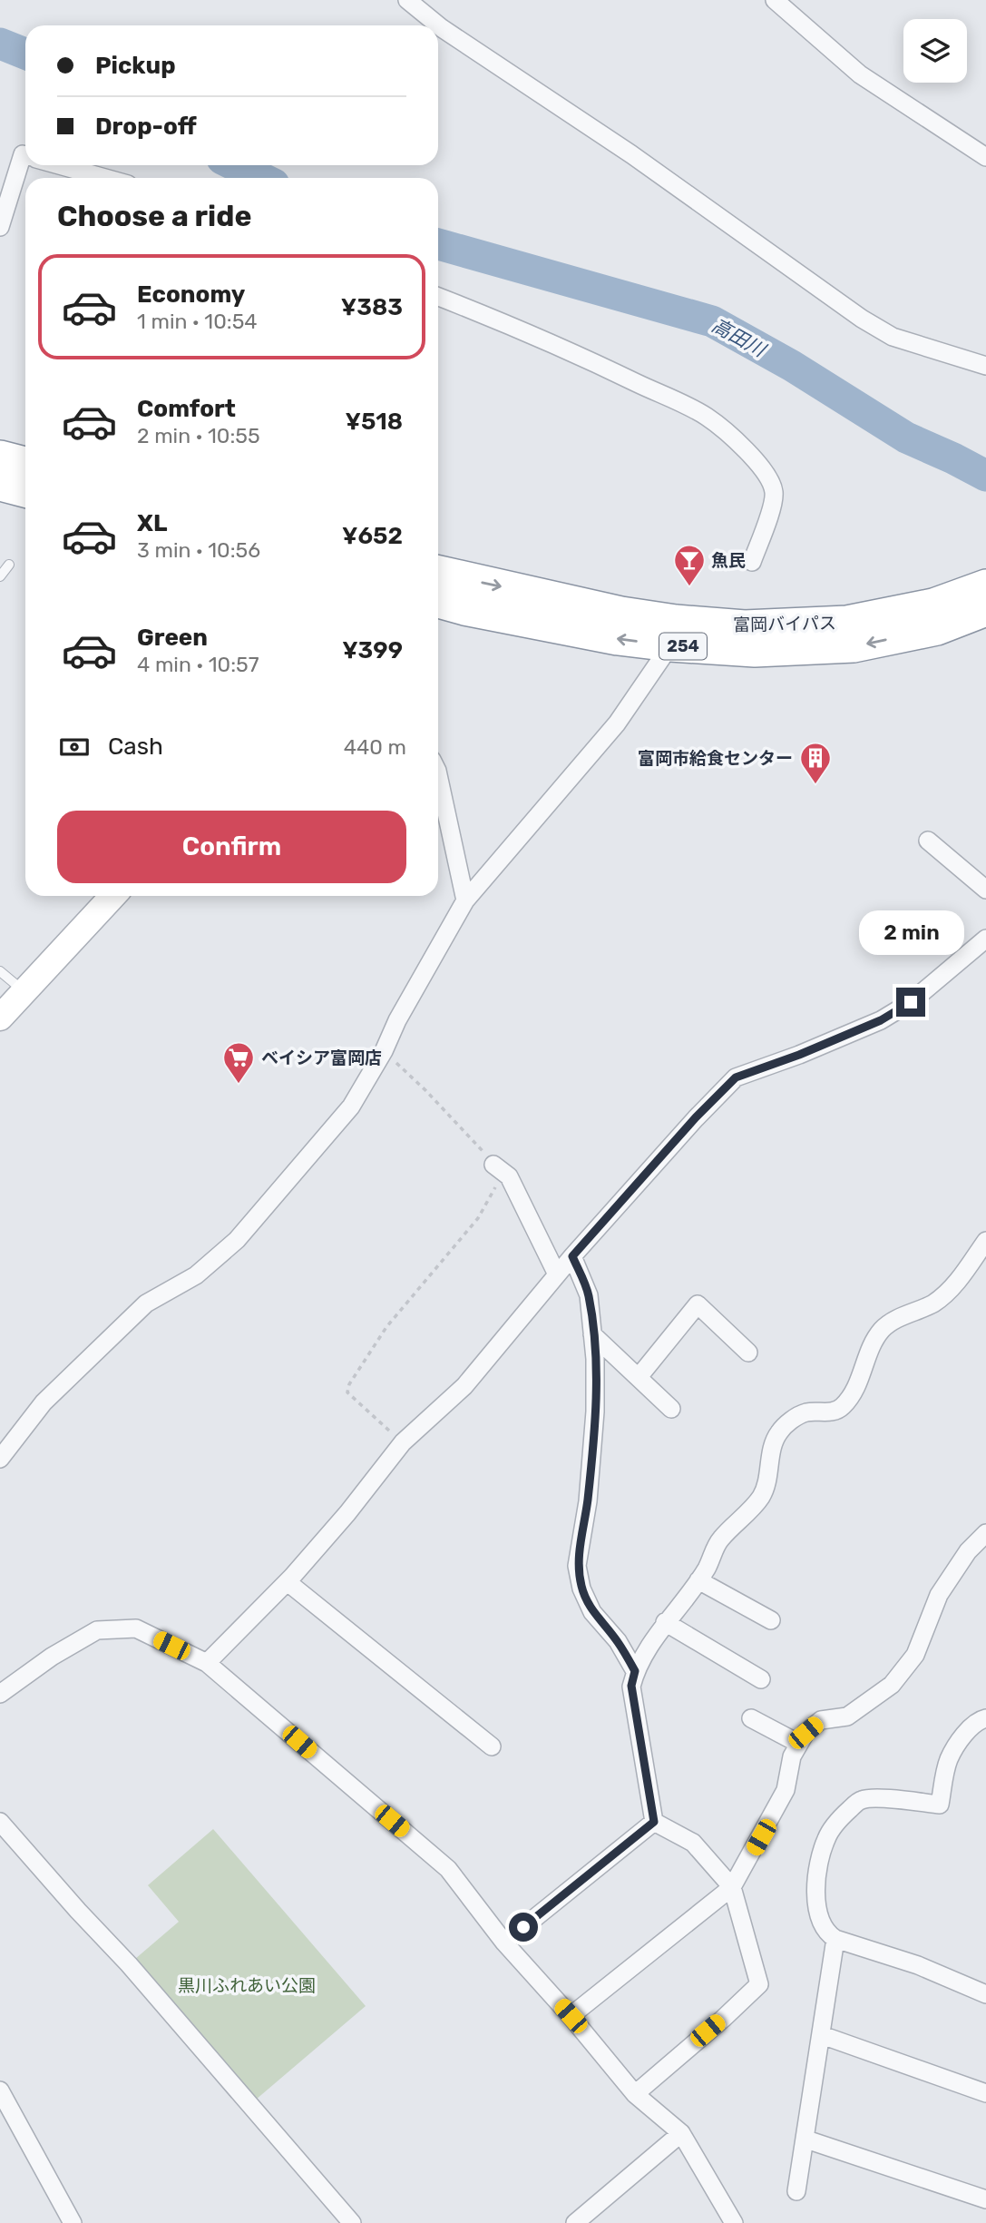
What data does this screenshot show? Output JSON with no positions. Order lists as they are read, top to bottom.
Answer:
{
  "streets": {
    "highway": ["富岡バイパス", "254"]
  },
  "water": ["高田川"],
  "parks": ["黒川ふれあい公園"],
  "places": {
    "bar": ["魚民"],
    "building": ["富岡市給食センター"],
    "supermarket": ["ベイシア富岡店"]
  },
  "page": {
    "banner": ["Pickup", "Drop-off"],
    "heading": "Choose a ride",
    "list": [
      {
        "name": "Economy",
        "note": "1 min · 10:54",
        "value": "¥383"
      },
      {
        "name": "Comfort",
        "note": "2 min · 10:55",
        "value": "¥518"
      },
      {
        "name": "XL",
        "note": "3 min · 10:56",
        "value": "¥652"
      },
      {
        "name": "Green",
        "note": "4 min · 10:57",
        "value": "¥399"
      }
    ],
    "pay": ["Cash", "440 m"],
    "buttons": "Confirm",
    "bubble": "2 min"
  }
}
